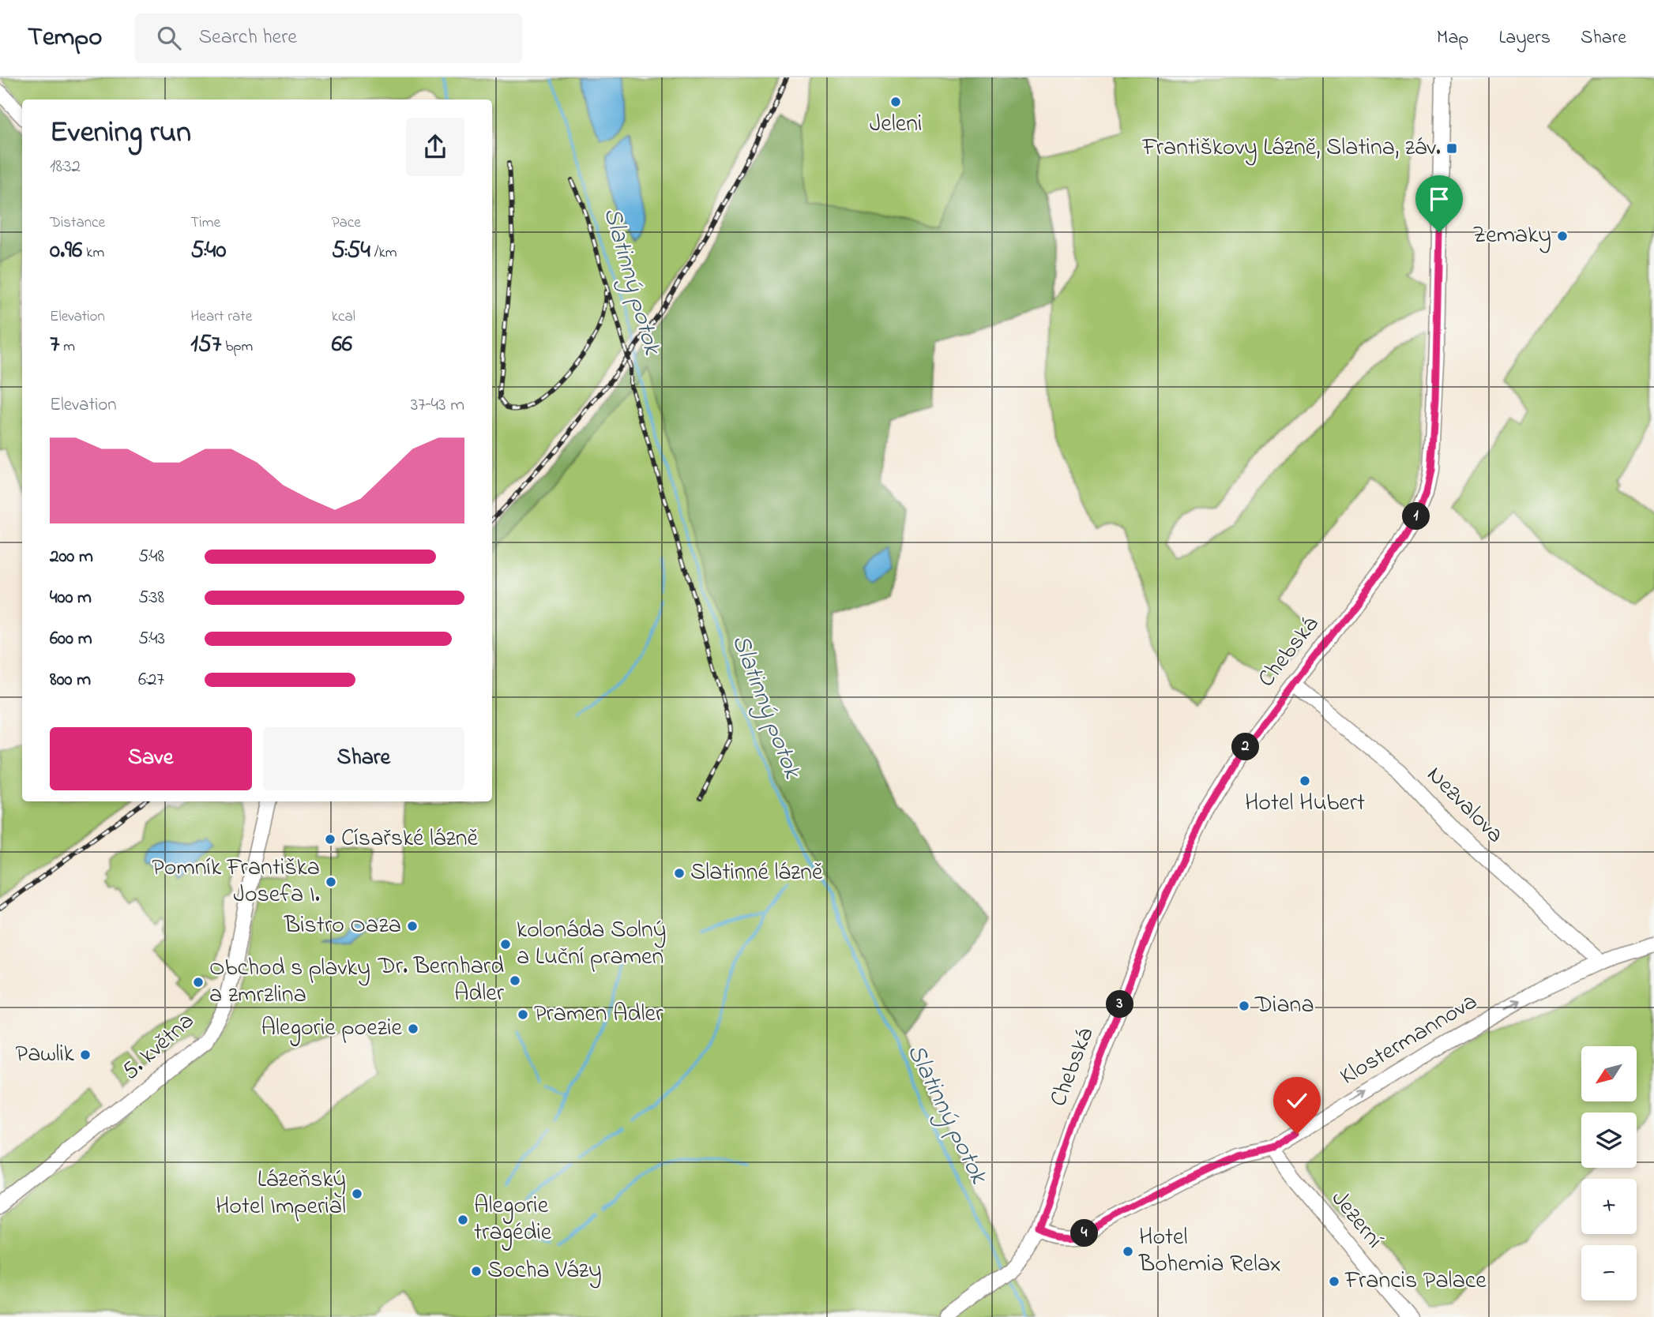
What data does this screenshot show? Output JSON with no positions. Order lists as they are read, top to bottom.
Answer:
{
  "streets": {
    "street": [
      "Chebská",
      "Nezvalova",
      "Klostermannova",
      "5. května",
      "Jezerní"
    ]
  },
  "crossings": [
    ["Chebská", "Nezvalova"],
    ["Chebská", "Klostermannova"],
    ["Nezvalova", "Klostermannova"],
    ["Klostermannova", "Jezerní"]
  ],
  "one_way": ["Klostermannova"],
  "water": ["Slatinný potok"],
  "places": {
    "other": [
      "Jeleni",
      "Zemaky",
      "Hotel Hubert",
      "Císařské lázně",
      "Slatinné lázně",
      "Pomník Františka Josefa I.",
      "Bistro Oaza",
      "kolonáda Solný a Luční pramen",
      "Dr. Bernhard Adler",
      "Obchod s plavky a zmrzlina",
      "Diana",
      "Pramen Adler",
      "Alegorie poezie",
      "Pawlik",
      "Lázeňský Hotel Imperial",
      "Alegorie tragédie",
      "Hotel Bohemia Relax",
      "Socha Vázy",
      "Francis Palace"
    ],
    "transit": ["Františkovy Lázně, Slatina, záv."]
  },
  "north": "bottom left",
  "page": {
    "header": "Tempo",
    "search": "Search here",
    "nav": ["Map", "Layers", "Share"],
    "heading": ["Evening run", "18:32"],
    "stats": [
      ["Distance", "0.96 km"],
      ["Time", "5:40"],
      ["Pace", "5:54 /km"],
      ["Elevation", "7 m"],
      ["Heart rate", "157 bpm"],
      ["kcal", "66"]
    ],
    "chart": ["Elevation", "37–43 m"],
    "pins": [
      "1",
      "2",
      "3",
      "4"
    ],
    "list": [
      {
        "name": "200 m",
        "note": "5:48"
      },
      {
        "name": "400 m",
        "note": "5:38"
      },
      {
        "name": "600 m",
        "note": "5:43"
      },
      {
        "name": "800 m",
        "note": "6:27"
      }
    ],
    "buttons": ["Save", "Share"],
    "map_buttons": ["+", "−"]
  }
}
